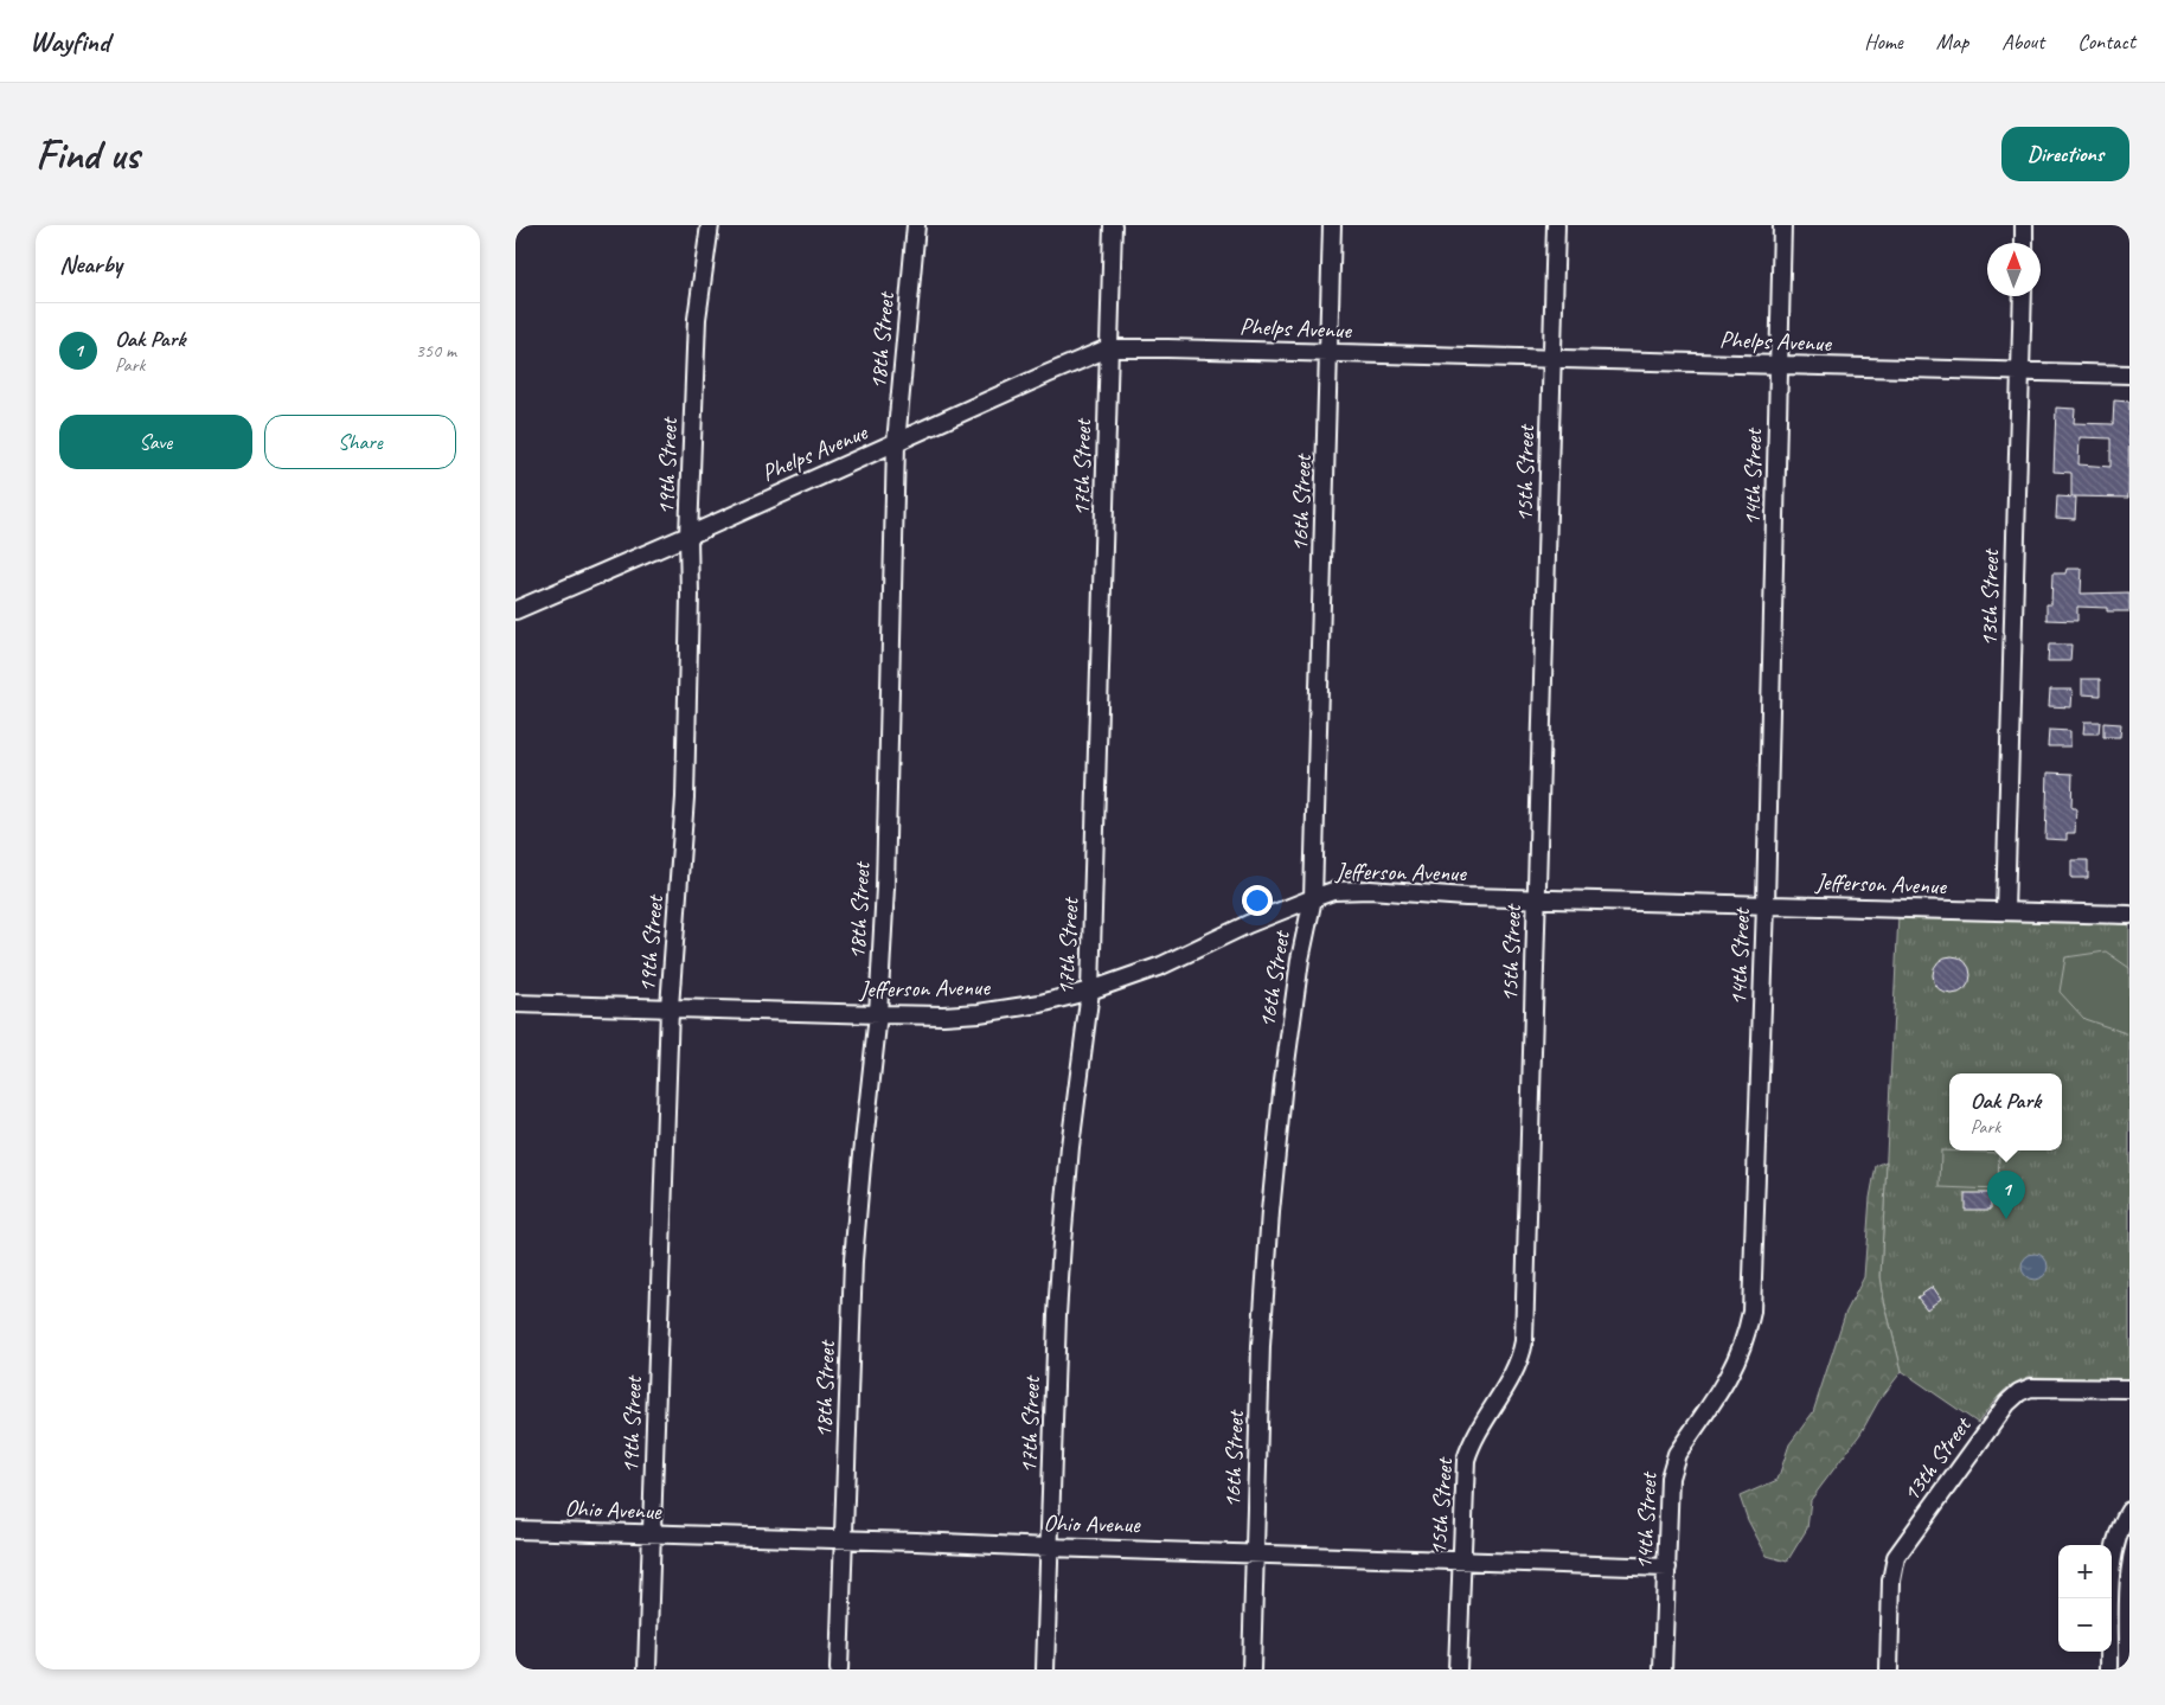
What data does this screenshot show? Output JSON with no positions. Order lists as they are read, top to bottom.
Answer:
{
  "streets": {
    "street": [
      "Phelps Avenue",
      "18th Street",
      "19th Street",
      "17th Street",
      "15th Street",
      "14th Street",
      "16th Street",
      "13th Street",
      "Jefferson Avenue",
      "Ohio Avenue"
    ]
  },
  "crossings": [
    ["Phelps Avenue", "18th Street"],
    ["Phelps Avenue", "19th Street"],
    ["Phelps Avenue", "17th Street"],
    ["Phelps Avenue", "15th Street"],
    ["Phelps Avenue", "14th Street"],
    ["Phelps Avenue", "16th Street"],
    ["Phelps Avenue", "13th Street"],
    ["18th Street", "Jefferson Avenue"],
    ["18th Street", "Ohio Avenue"],
    ["19th Street", "Jefferson Avenue"],
    ["19th Street", "Ohio Avenue"],
    ["17th Street", "Jefferson Avenue"],
    ["17th Street", "Ohio Avenue"],
    ["15th Street", "Jefferson Avenue"],
    ["15th Street", "Ohio Avenue"],
    ["14th Street", "Jefferson Avenue"],
    ["14th Street", "Ohio Avenue"],
    ["16th Street", "Jefferson Avenue"],
    ["16th Street", "Ohio Avenue"],
    ["13th Street", "Jefferson Avenue"]
  ],
  "north": "top",
  "page": {
    "header": "Wayfind",
    "nav": [
      "Home",
      "Map",
      "About",
      "Contact"
    ],
    "buttons": [
      "Directions",
      ["Save", "Share"]
    ],
    "title": "Find us",
    "heading": "Nearby",
    "list": [
      {
        "mark": "1",
        "name": "Oak Park",
        "note": "Park",
        "value": "350 m"
      }
    ],
    "popup": ["Oak Park", "Park"],
    "pins": "1",
    "map_buttons": ["+", "−"]
  }
}
